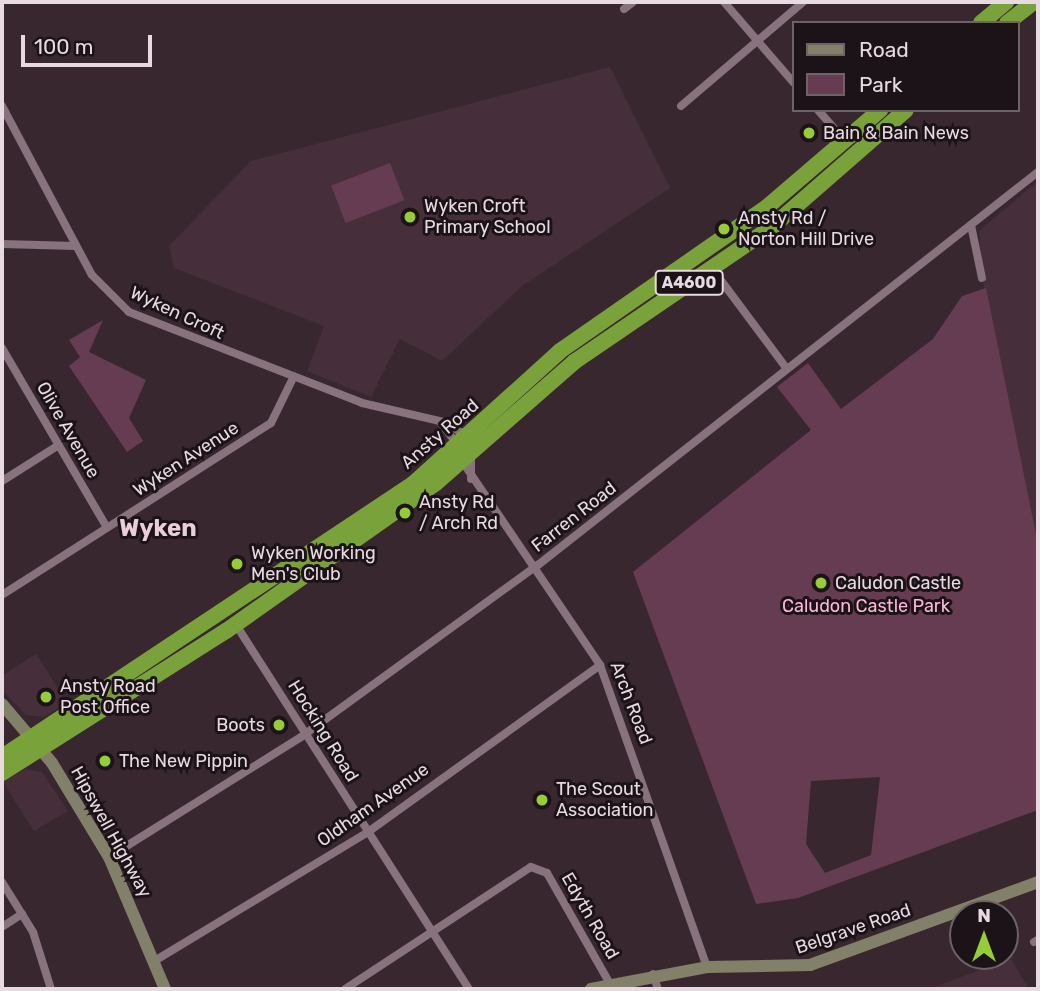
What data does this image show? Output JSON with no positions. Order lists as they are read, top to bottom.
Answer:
{
  "streets": {
    "highway": ["A4600", "Ansty Road"],
    "street": [
      "Wyken Croft",
      "Olive Avenue",
      "Wyken Avenue",
      "Farren Road",
      "Arch Road",
      "Hocking Road",
      "Oldham Avenue",
      "Hipswell Highway",
      "Edyth Road",
      "Belgrave Road"
    ]
  },
  "crossings": [
    ["Wyken Croft", "Ansty Road"],
    ["Wyken Croft", "Wyken Avenue"],
    ["Olive Avenue", "Wyken Avenue"],
    ["Ansty Road", "Arch Road"],
    ["Ansty Road", "Hocking Road"],
    ["Ansty Road", "Hipswell Highway"],
    ["Farren Road", "Arch Road"],
    ["Farren Road", "Hocking Road"],
    ["Farren Road", "Hipswell Highway"],
    ["Arch Road", "Oldham Avenue"],
    ["Arch Road", "Belgrave Road"],
    ["Hocking Road", "Oldham Avenue"],
    ["Hocking Road", "Edyth Road"],
    ["Oldham Avenue", "Hipswell Highway"],
    ["Edyth Road", "Belgrave Road"]
  ],
  "districts": ["Wyken"],
  "parks": ["Caludon Castle Park"],
  "places": [
    "Bain & Bain News",
    "Wyken Croft Primary School",
    "Ansty Rd / Norton Hill Drive",
    "Ansty Rd / Arch Rd",
    "Wyken Working Men's Club",
    "Caludon Castle",
    "Ansty Road Post Office",
    "Boots",
    "The New Pippin",
    "The Scout Association"
  ],
  "legend": ["Road", "Park"],
  "scale_bar": "100 m",
  "north": "top"
}
